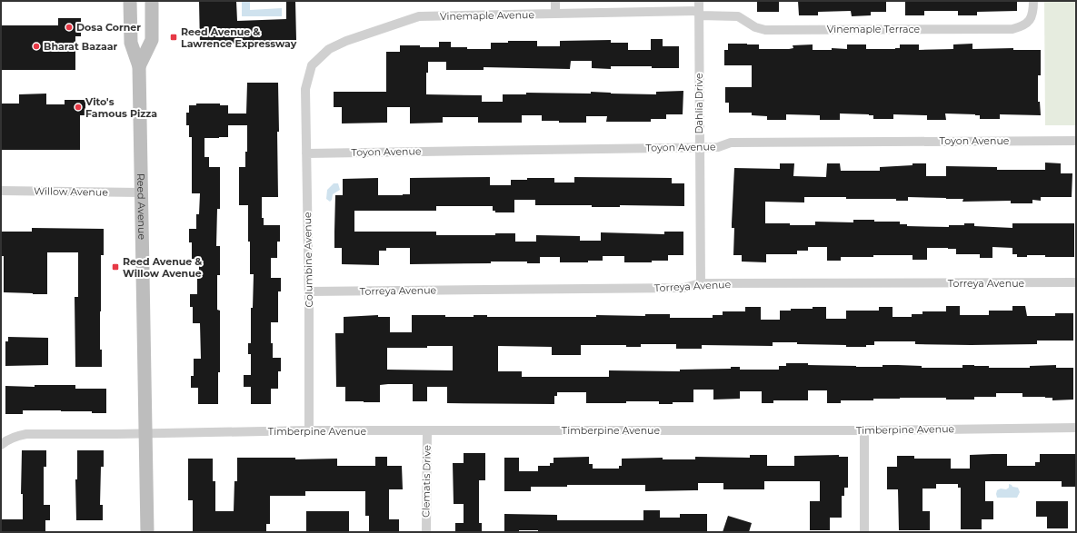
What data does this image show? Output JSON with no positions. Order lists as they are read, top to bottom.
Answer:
{
  "streets": {
    "main road": ["Reed Avenue"],
    "street": [
      "Vinemaple Avenue",
      "Vinemaple Terrace",
      "Dahlia Drive",
      "Toyon Avenue",
      "Willow Avenue",
      "Columbine Avenue",
      "Torreya Avenue",
      "Timberpine Avenue",
      "Clematis Drive"
    ]
  },
  "crossings": [
    ["Vinemaple Avenue", "Vinemaple Terrace"],
    ["Vinemaple Avenue", "Dahlia Drive"],
    ["Vinemaple Avenue", "Columbine Avenue"],
    ["Vinemaple Terrace", "Dahlia Drive"],
    ["Dahlia Drive", "Toyon Avenue"],
    ["Dahlia Drive", "Torreya Avenue"],
    ["Toyon Avenue", "Columbine Avenue"],
    ["Willow Avenue", "Reed Avenue"],
    ["Reed Avenue", "Timberpine Avenue"],
    ["Columbine Avenue", "Torreya Avenue"],
    ["Columbine Avenue", "Timberpine Avenue"],
    ["Timberpine Avenue", "Clematis Drive"]
  ],
  "places": {
    "other": ["Dosa Corner", "Bharat Bazaar", "Vito's Famous Pizza"],
    "transit": ["Reed Avenue & Lawrence Expressway", "Reed Avenue & Willow Avenue"]
  }
}
